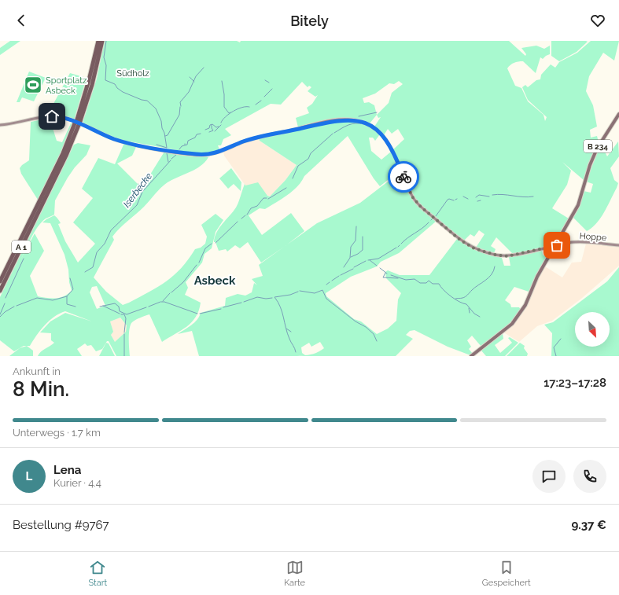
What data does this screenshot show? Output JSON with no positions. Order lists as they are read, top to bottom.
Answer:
{
  "streets": {
    "highway": ["A 1"],
    "main road": ["B 234", "Hoppe"]
  },
  "crossings": [
    ["B 234", "Hoppe"]
  ],
  "districts": ["Asbeck"],
  "water": ["Iserbecke"],
  "parks": ["Südholz"],
  "places": {
    "sports": ["Sportplatz Asbeck"]
  },
  "north": "bottom right",
  "page": {
    "header": "Bitely",
    "heading": ["8 Min.", "Ankunft in", "17:23–17:28"],
    "panel": [
      "Lena",
      "Kurier · 4.4",
      "Bestellung #9767",
      "9.37 €"
    ],
    "bar": "Unterwegs · 1.7 km",
    "round": "L",
    "tabs": ["Start", "Karte", "Gespeichert"]
  }
}
